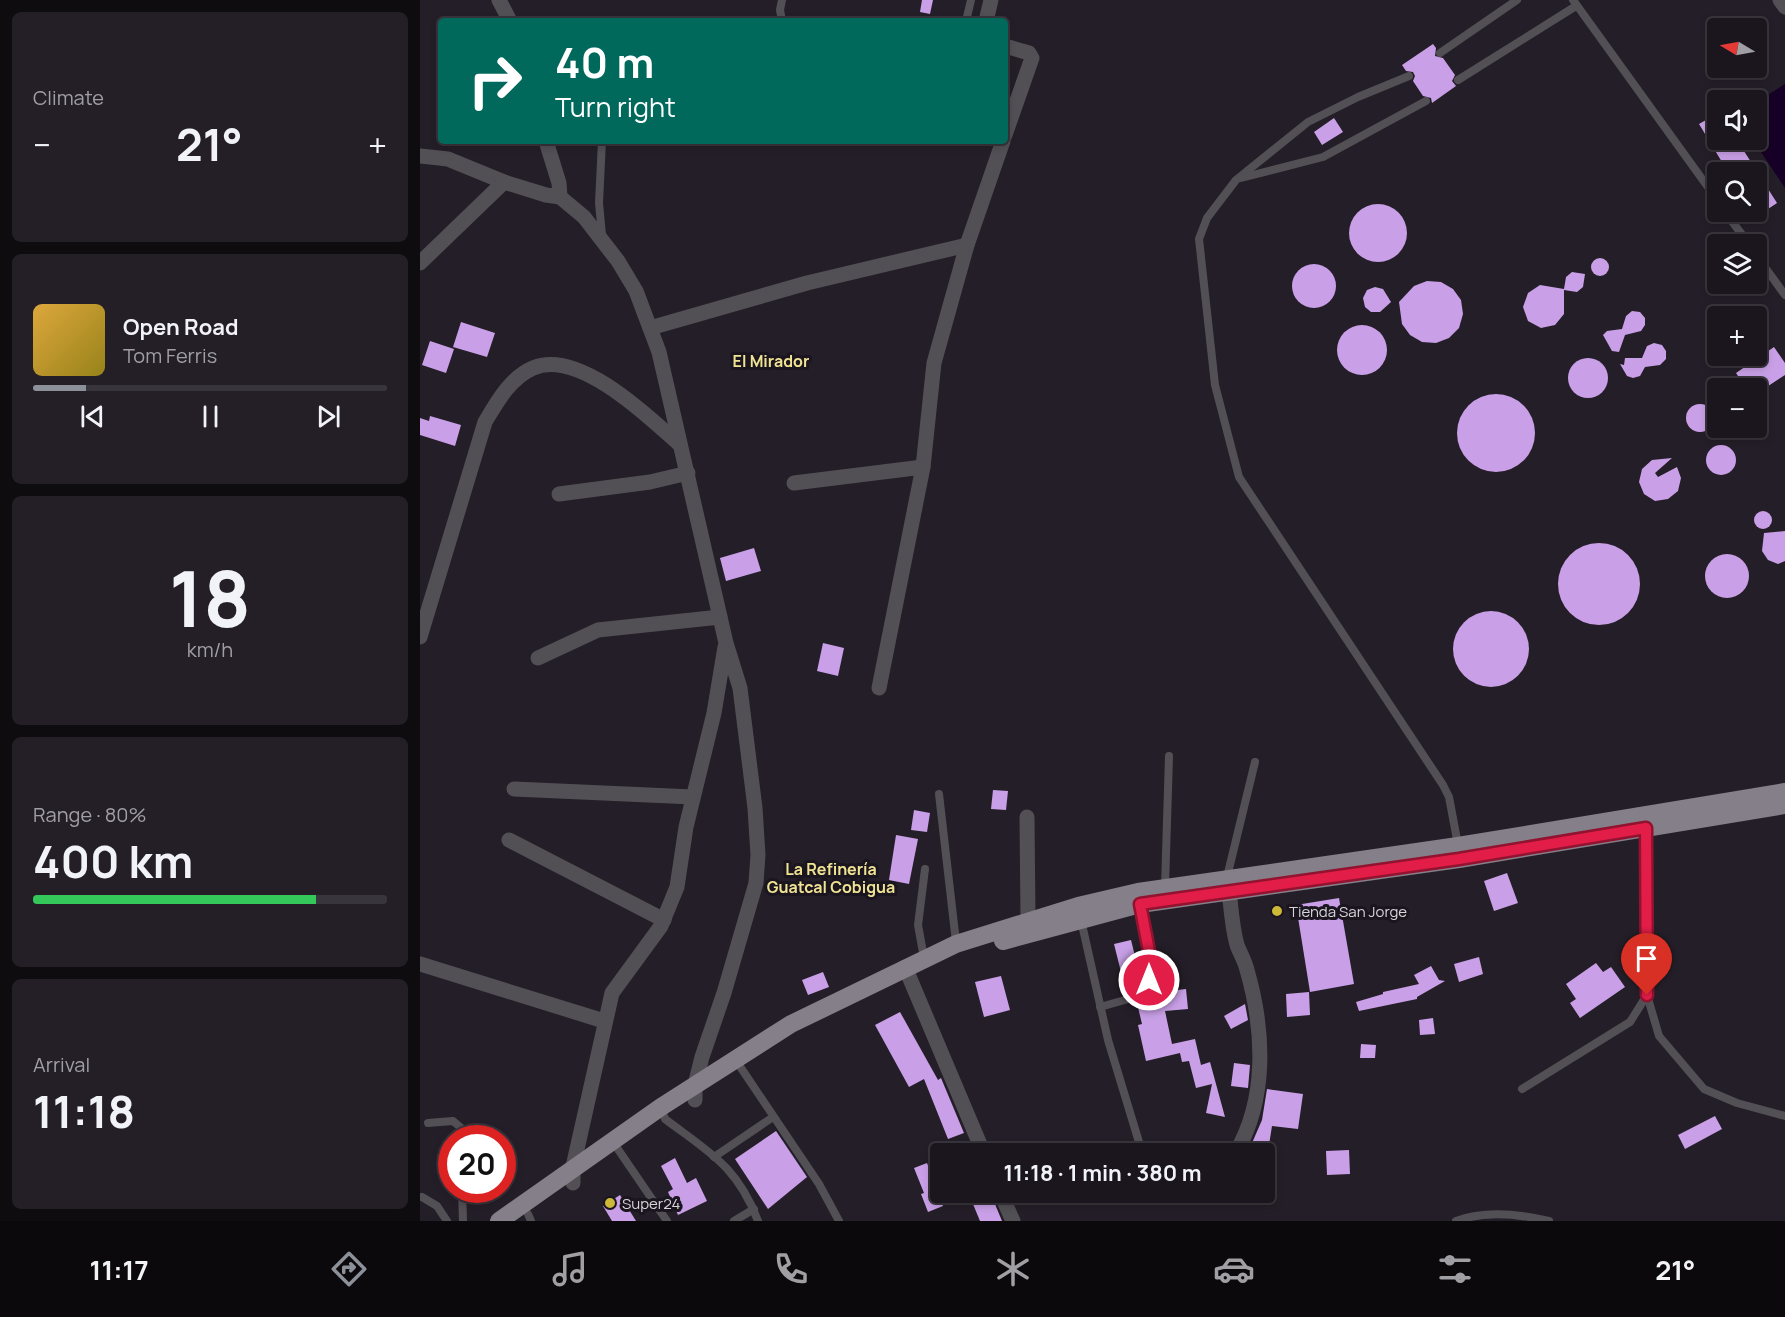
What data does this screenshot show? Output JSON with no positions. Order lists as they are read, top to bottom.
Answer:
{
  "districts": ["El Mirador", "La Refinería Guatcal Cobigua"],
  "places": ["Tienda San Jorge", "Super24"],
  "north": "left",
  "page": {
    "tile": [
      "Climate",
      ["18", "km/h"],
      ["Range · 80%", "400 km"],
      ["Arrival", "11:18"]
    ],
    "map_buttons": ["+", "−"],
    "turn": ["40 m", "Turn right"],
    "heat": ["−", "21°", "+"],
    "song": ["Open Road", "Tom Ferris"],
    "limit": "20",
    "trip": "11:18 · 1 min · 380 m",
    "tabs": ["11:17", "21°"]
  }
}
